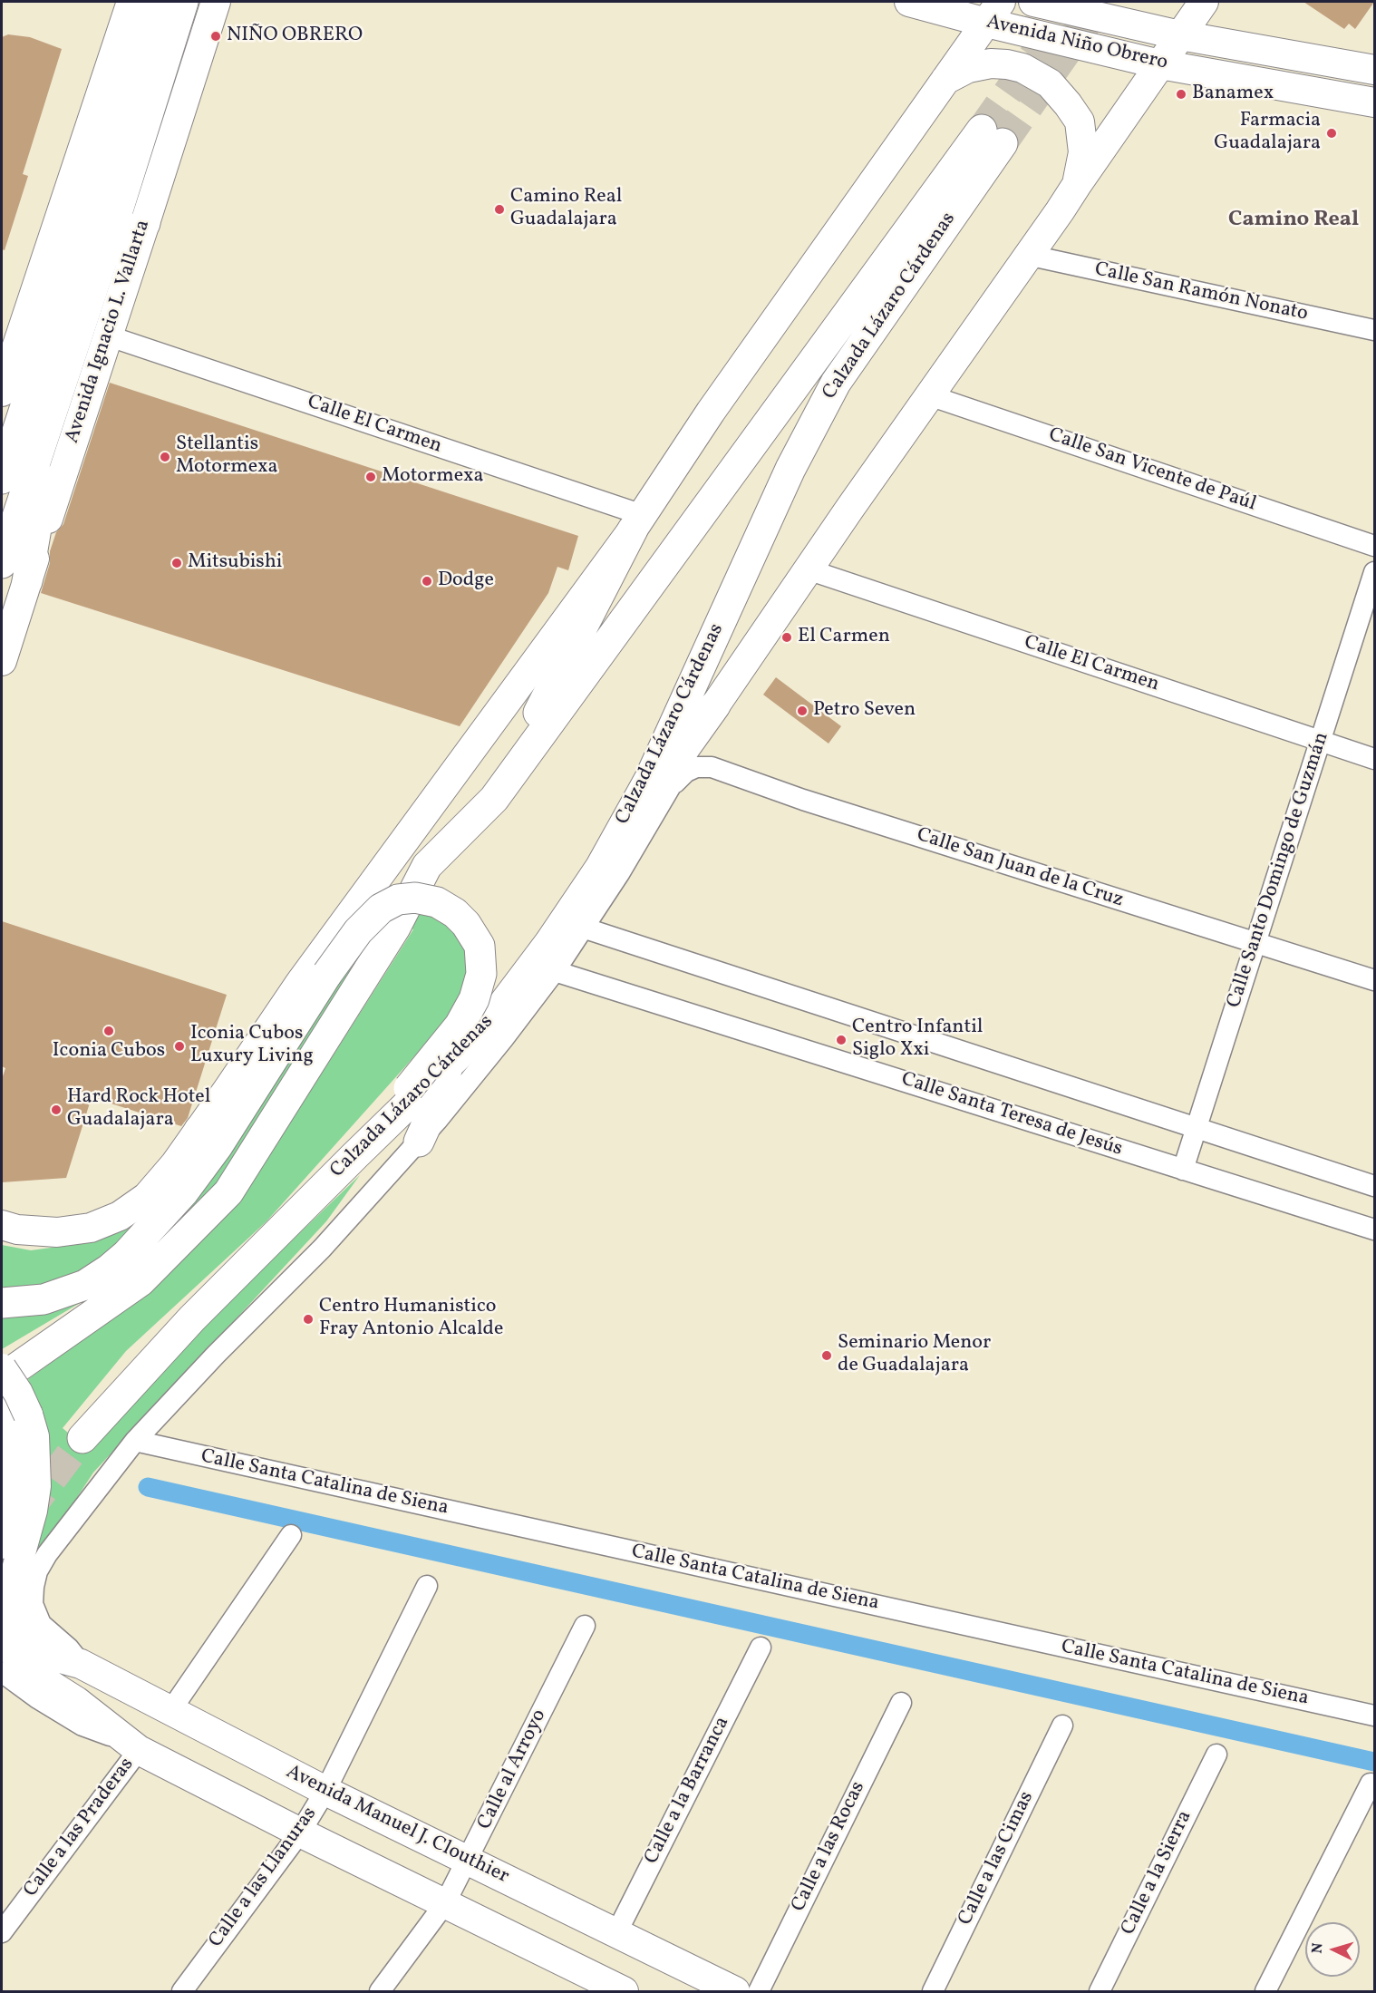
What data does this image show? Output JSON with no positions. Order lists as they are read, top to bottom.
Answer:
{
  "streets": {
    "main road": [
      "Avenida Niño Obrero",
      "Calzada Lázaro Cárdenas",
      "Avenida Ignacio L. Vallarta",
      "Avenida Manuel J. Clouthier"
    ],
    "street": [
      "Calle San Ramón Nonato",
      "Calle El Carmen",
      "Calle San Vicente de Paúl",
      "Calle San Juan de la Cruz",
      "Calle Santo Domingo de Guzmán",
      "Calle Santa Teresa de Jesús",
      "Calle Santa Catalina de Siena",
      "Calle al Arroyo",
      "Calle a la Barranca",
      "Calle a las Praderas",
      "Calle a las Rocas",
      "Calle a las Cimas",
      "Calle a la Sierra",
      "Calle a las Llanuras"
    ]
  },
  "crossings": [
    ["Avenida Niño Obrero", "Calzada Lázaro Cárdenas"],
    ["Calle San Ramón Nonato", "Calzada Lázaro Cárdenas"],
    ["Calzada Lázaro Cárdenas", "Calle El Carmen"],
    ["Calzada Lázaro Cárdenas", "Calle San Vicente de Paúl"],
    ["Avenida Ignacio L. Vallarta", "Calle El Carmen"],
    ["Calle El Carmen", "Calle Santo Domingo de Guzmán"],
    ["Calle San Juan de la Cruz", "Calle Santo Domingo de Guzmán"],
    ["Calle Santo Domingo de Guzmán", "Calle Santa Teresa de Jesús"],
    ["Calle al Arroyo", "Avenida Manuel J. Clouthier"],
    ["Calle a la Barranca", "Avenida Manuel J. Clouthier"],
    ["Avenida Manuel J. Clouthier", "Calle a las Llanuras"]
  ],
  "districts": ["Camino Real"],
  "places": [
    "NIÑO OBRERO",
    "Banamex",
    "Farmacia Guadalajara",
    "Camino Real Guadalajara",
    "Stellantis Motormexa",
    "Motormexa",
    "Mitsubishi",
    "Dodge",
    "El Carmen",
    "Petro Seven",
    "Iconia Cubos",
    "Centro Infantil Siglo Xxi",
    "Iconia Cubos Luxury Living",
    "Hard Rock Hotel Guadalajara",
    "Centro Humanistico Fray Antonio Alcalde",
    "Seminario Menor de Guadalajara"
  ],
  "north": "left"
}
